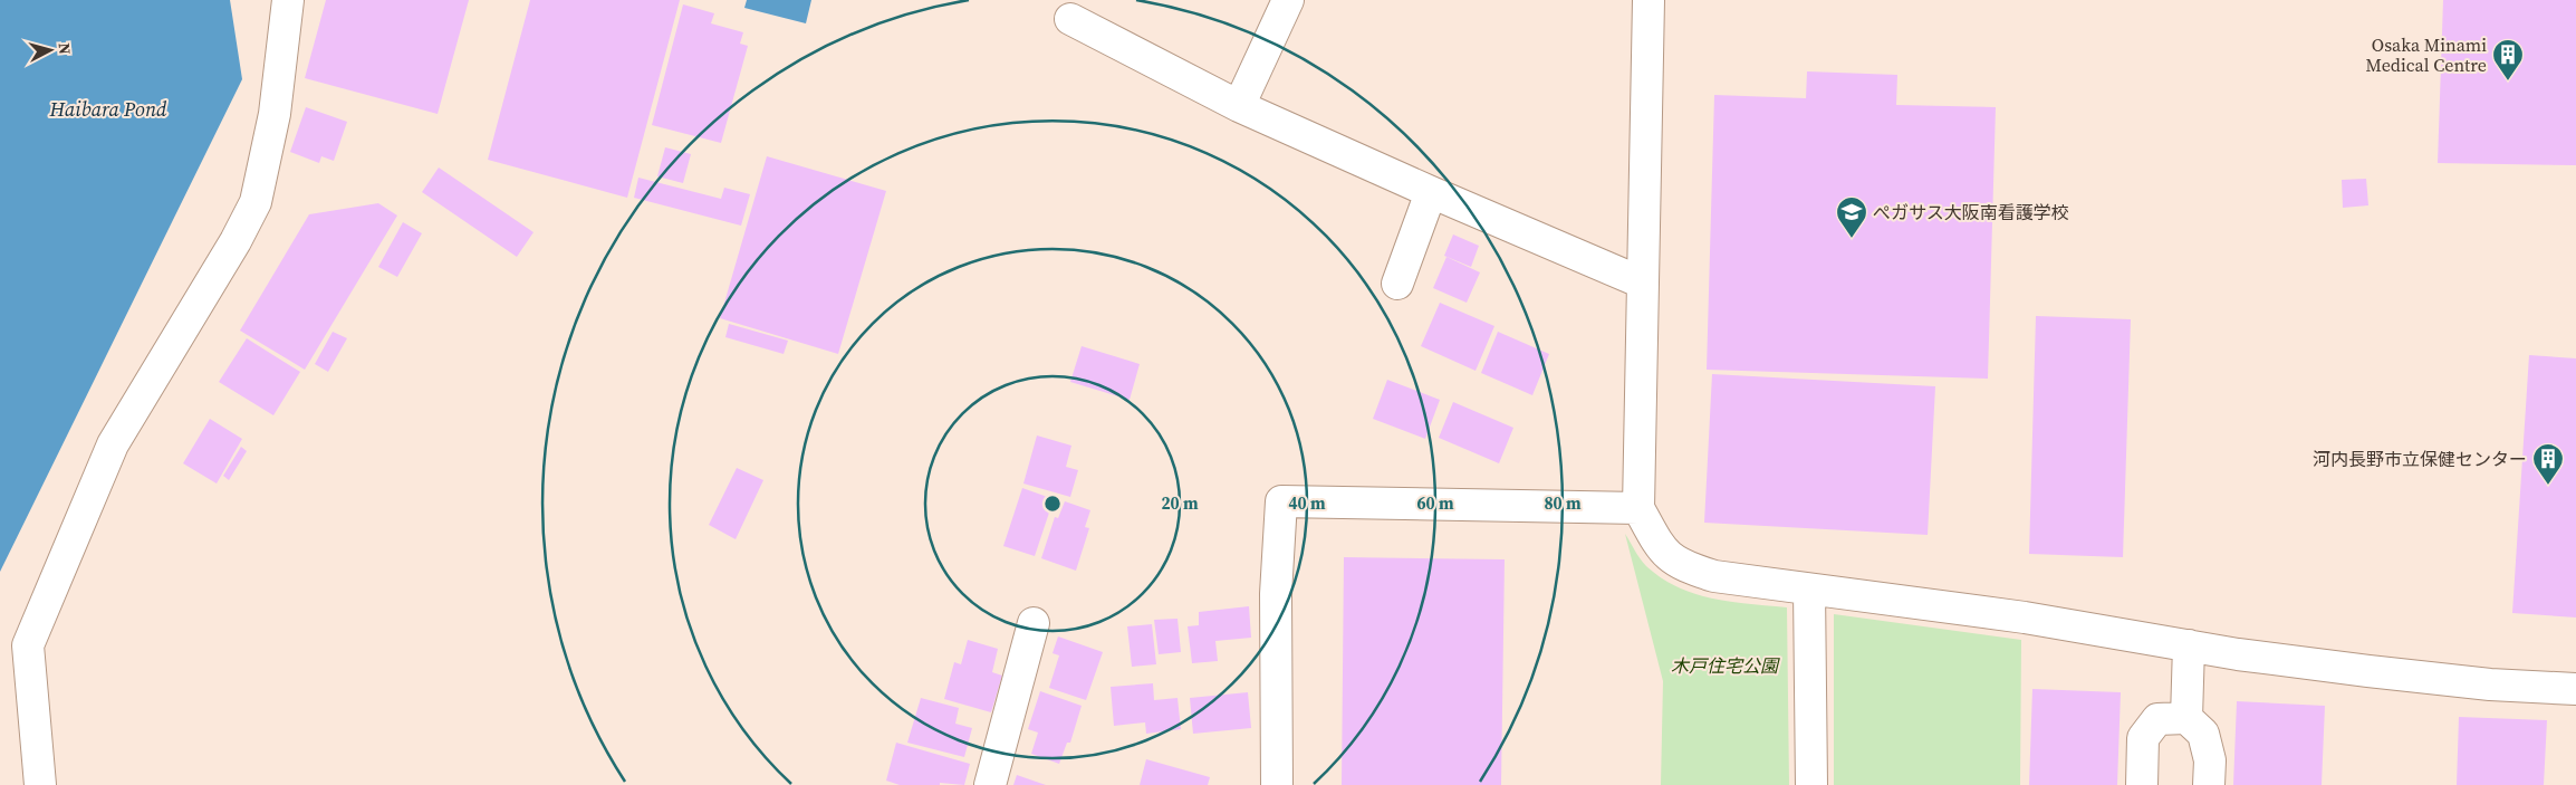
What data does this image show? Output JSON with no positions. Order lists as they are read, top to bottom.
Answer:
{
  "water": ["Haibara Pond"],
  "parks": ["木戸住宅公園"],
  "places": {
    "building": ["Osaka Minami Medical Centre", "河内長野市立保健センター"],
    "school or university": ["ぺガサス大阪南看護学校"]
  },
  "north": "right",
  "rings": [
    "20 m",
    "40 m",
    "60 m",
    "80 m"
  ]
}
